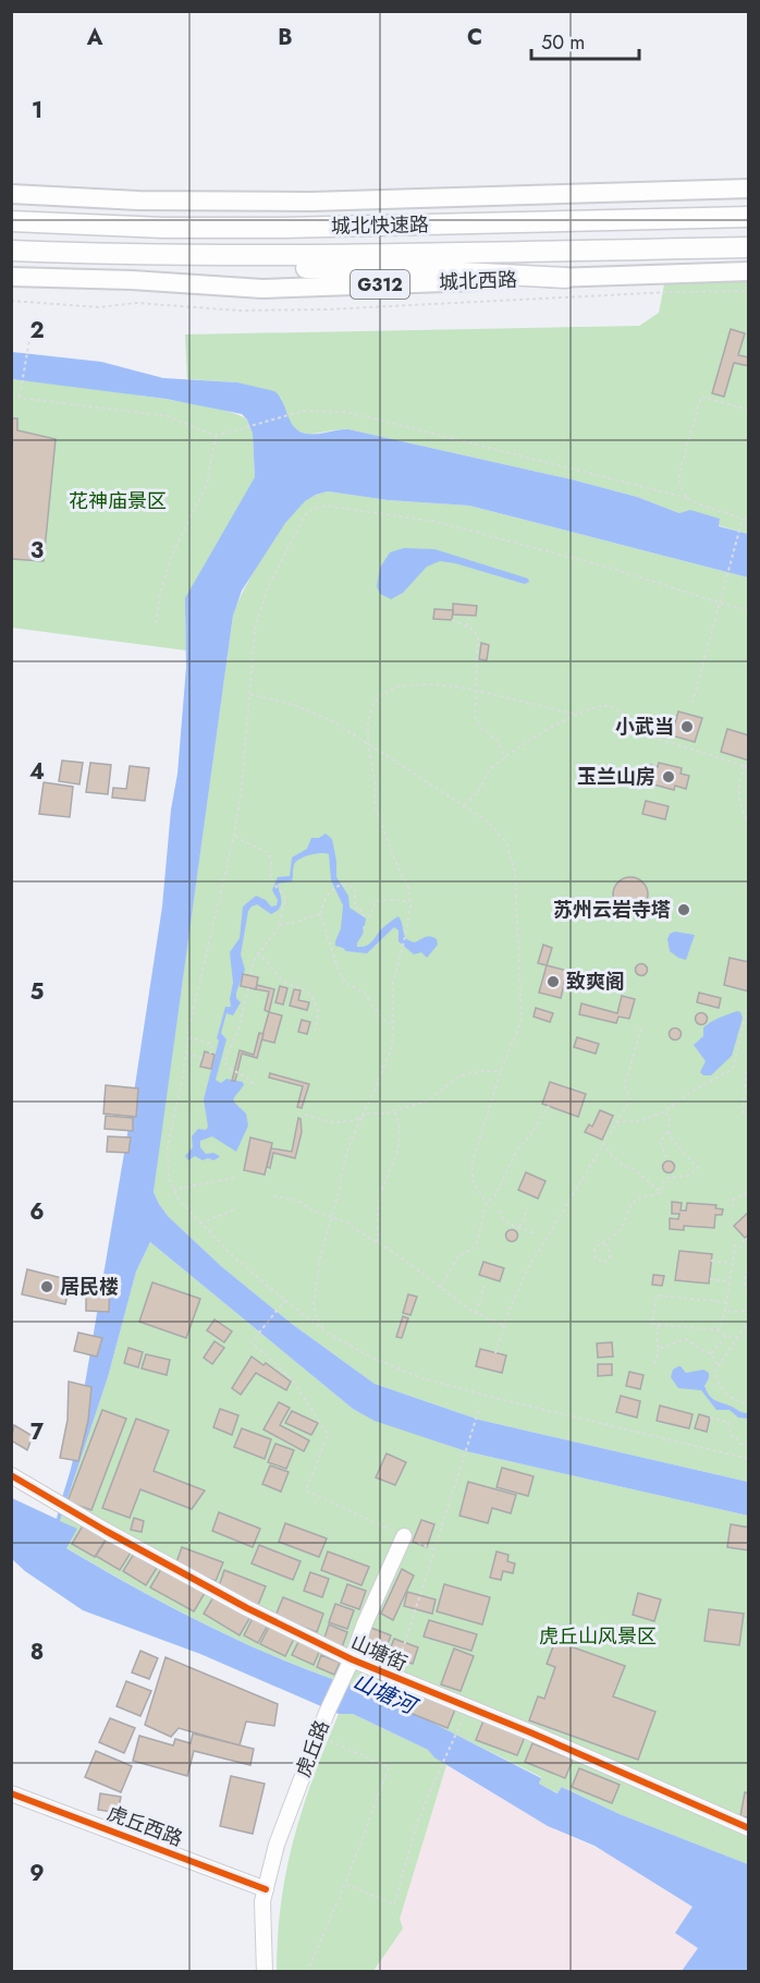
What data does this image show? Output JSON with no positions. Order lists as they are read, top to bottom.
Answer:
{
  "streets": {
    "highway": ["城北快速路"],
    "main road": ["城北西路", "G312"],
    "street": ["山塘街", "虎丘路", "虎丘西路"]
  },
  "crossings": [
    ["山塘街", "虎丘路"],
    ["虎丘路", "虎丘西路"]
  ],
  "water": ["山塘河"],
  "parks": ["花神庙景区", "虎丘山风景区"],
  "places": [
    "小武当",
    "玉兰山房",
    "苏州云岩寺塔",
    "致爽阁",
    "居民楼"
  ],
  "scale_bar": "50 m",
  "grid": {
    "columns": ["A", "B", "C"],
    "rows": [
      "1",
      "2",
      "3",
      "4",
      "5",
      "6",
      "7",
      "8",
      "9"
    ]
  }
}
